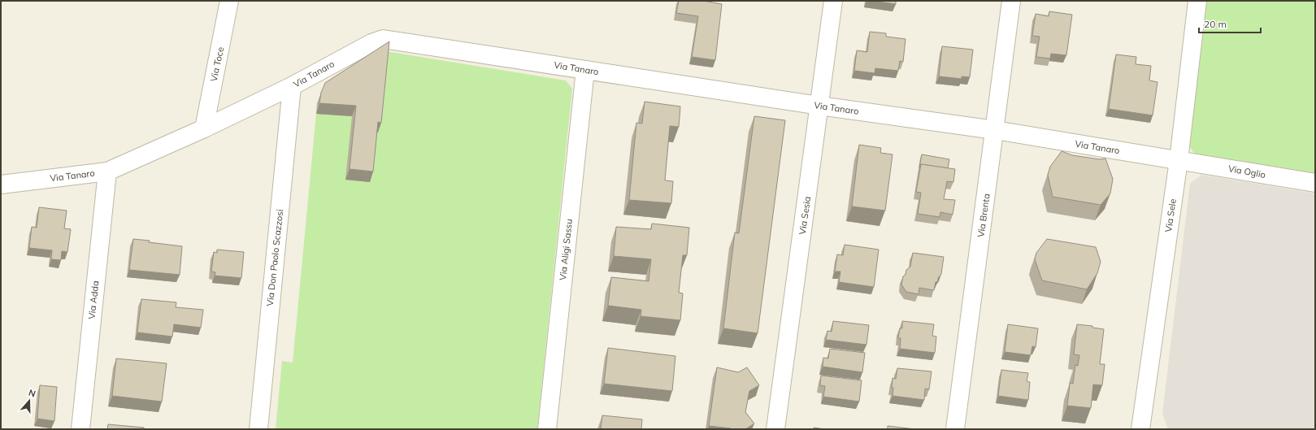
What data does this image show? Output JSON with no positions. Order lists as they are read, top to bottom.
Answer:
{
  "streets": {
    "street": [
      "Via Toce",
      "Via Tanaro",
      "Via Oglio",
      "Via Sesia",
      "Via Brenta",
      "Via Sele",
      "Via Aligi Sassu",
      "Via Don Paolo Scazzosi",
      "Via Adda"
    ]
  },
  "crossings": [
    ["Via Toce", "Via Tanaro"],
    ["Via Tanaro", "Via Oglio"],
    ["Via Tanaro", "Via Sesia"],
    ["Via Tanaro", "Via Brenta"],
    ["Via Tanaro", "Via Sele"],
    ["Via Tanaro", "Via Aligi Sassu"],
    ["Via Tanaro", "Via Don Paolo Scazzosi"],
    ["Via Tanaro", "Via Adda"],
    ["Via Oglio", "Via Sele"]
  ],
  "scale_bar": "20 m",
  "north": "top"
}
